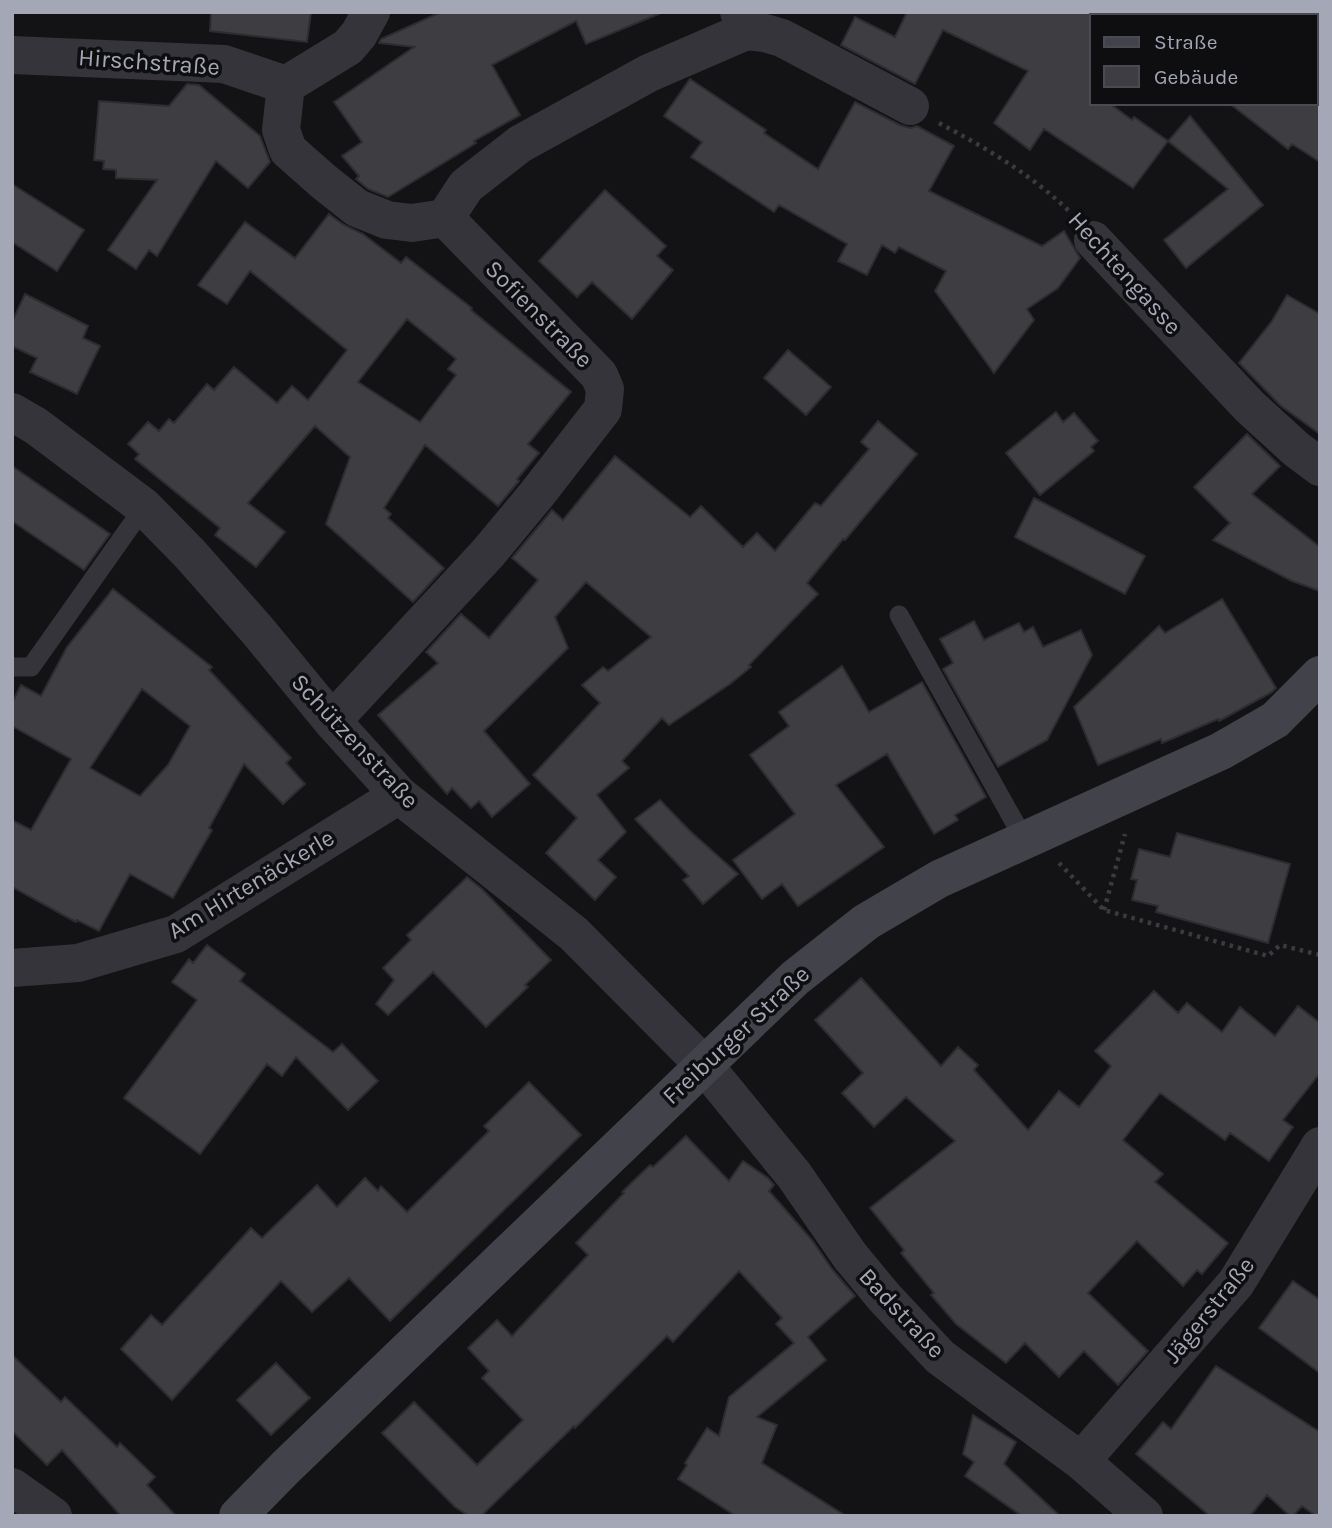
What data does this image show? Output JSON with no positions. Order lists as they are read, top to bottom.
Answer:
{
  "streets": {
    "street": [
      "Hirschstraße",
      "Hechtengasse",
      "Sofienstraße",
      "Schützenstraße",
      "Am Hirtenäckerle",
      "Freiburger Straße",
      "Jägerstraße",
      "Badstraße"
    ]
  },
  "crossings": [
    ["Sofienstraße", "Schützenstraße"],
    ["Schützenstraße", "Am Hirtenäckerle"],
    ["Schützenstraße", "Freiburger Straße"],
    ["Schützenstraße", "Badstraße"],
    ["Freiburger Straße", "Badstraße"],
    ["Jägerstraße", "Badstraße"]
  ],
  "legend": ["Straße", "Gebäude"]
}
